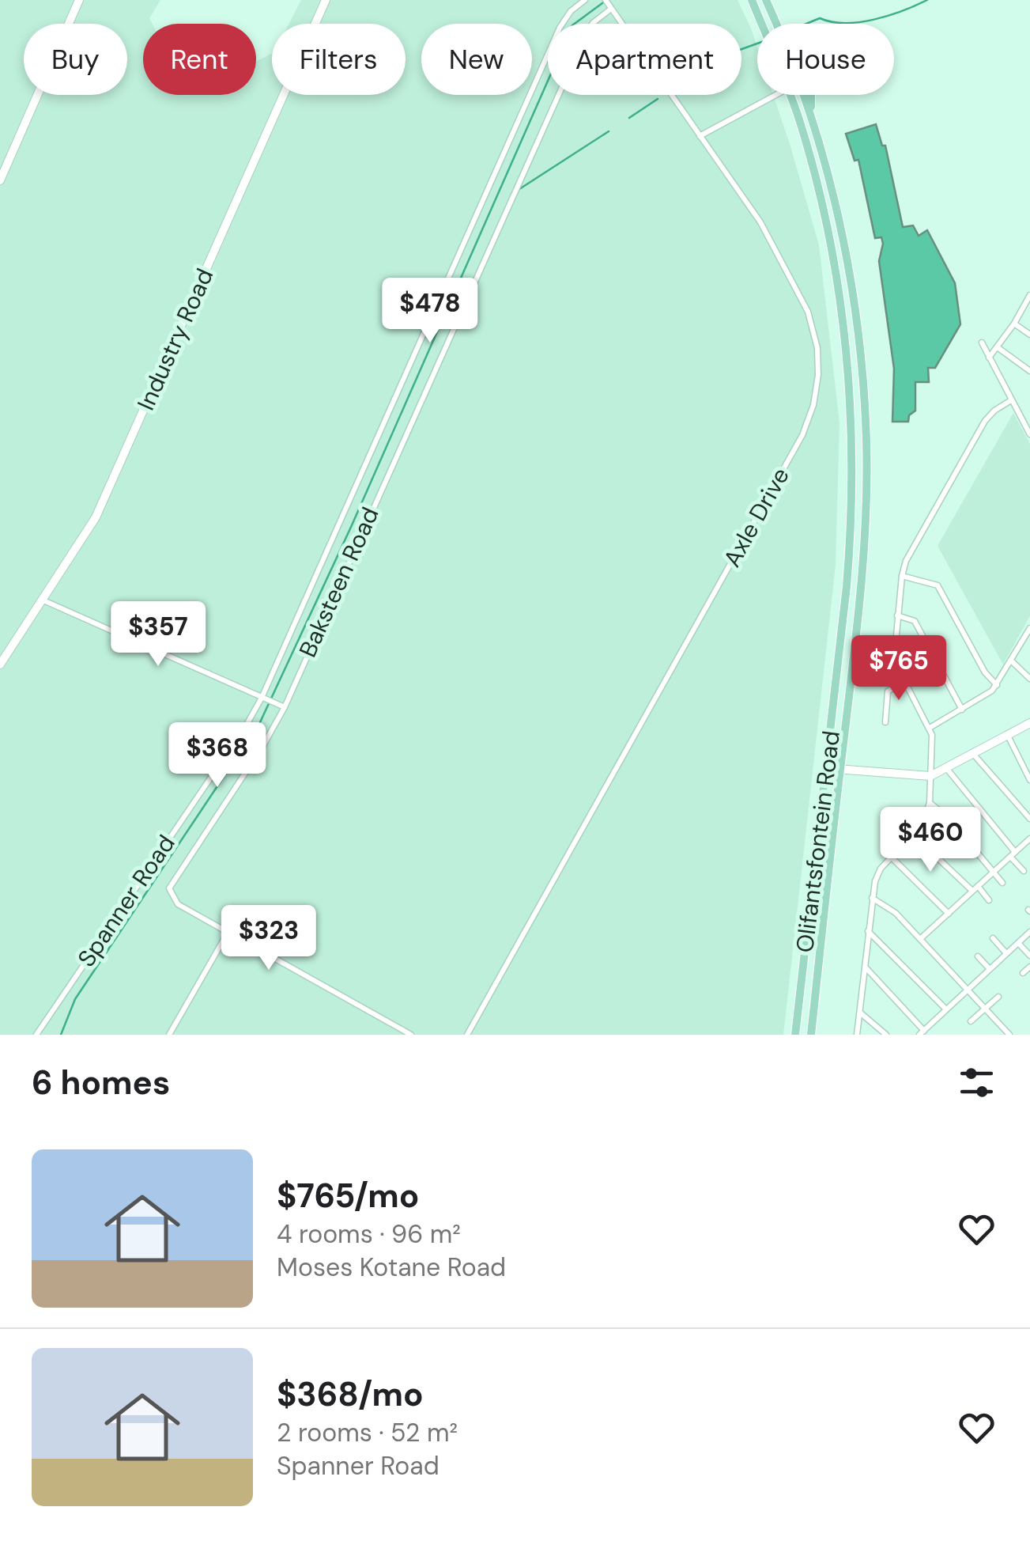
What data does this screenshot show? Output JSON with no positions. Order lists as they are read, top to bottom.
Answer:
{
  "streets": {
    "main road": ["Olifantsfontein Road"],
    "street": [
      "Industry Road",
      "Axle Drive",
      "Baksteen Road",
      "Spanner Road"
    ]
  },
  "crossings": [
    ["Axle Drive", "Baksteen Road"]
  ],
  "page": {
    "chip": [
      "Buy",
      "Rent",
      "Filters",
      "New",
      "Apartment",
      "House"
    ],
    "price": [
      "$478",
      "$357",
      "$765",
      "$368",
      "$460",
      "$323"
    ],
    "heading": "6 homes",
    "list": [
      {
        "name": "$765/mo",
        "note": "4 rooms · 96 m² · Moses Kotane Road"
      },
      {
        "name": "$368/mo",
        "note": "2 rooms · 52 m² · Spanner Road"
      }
    ]
  }
}
